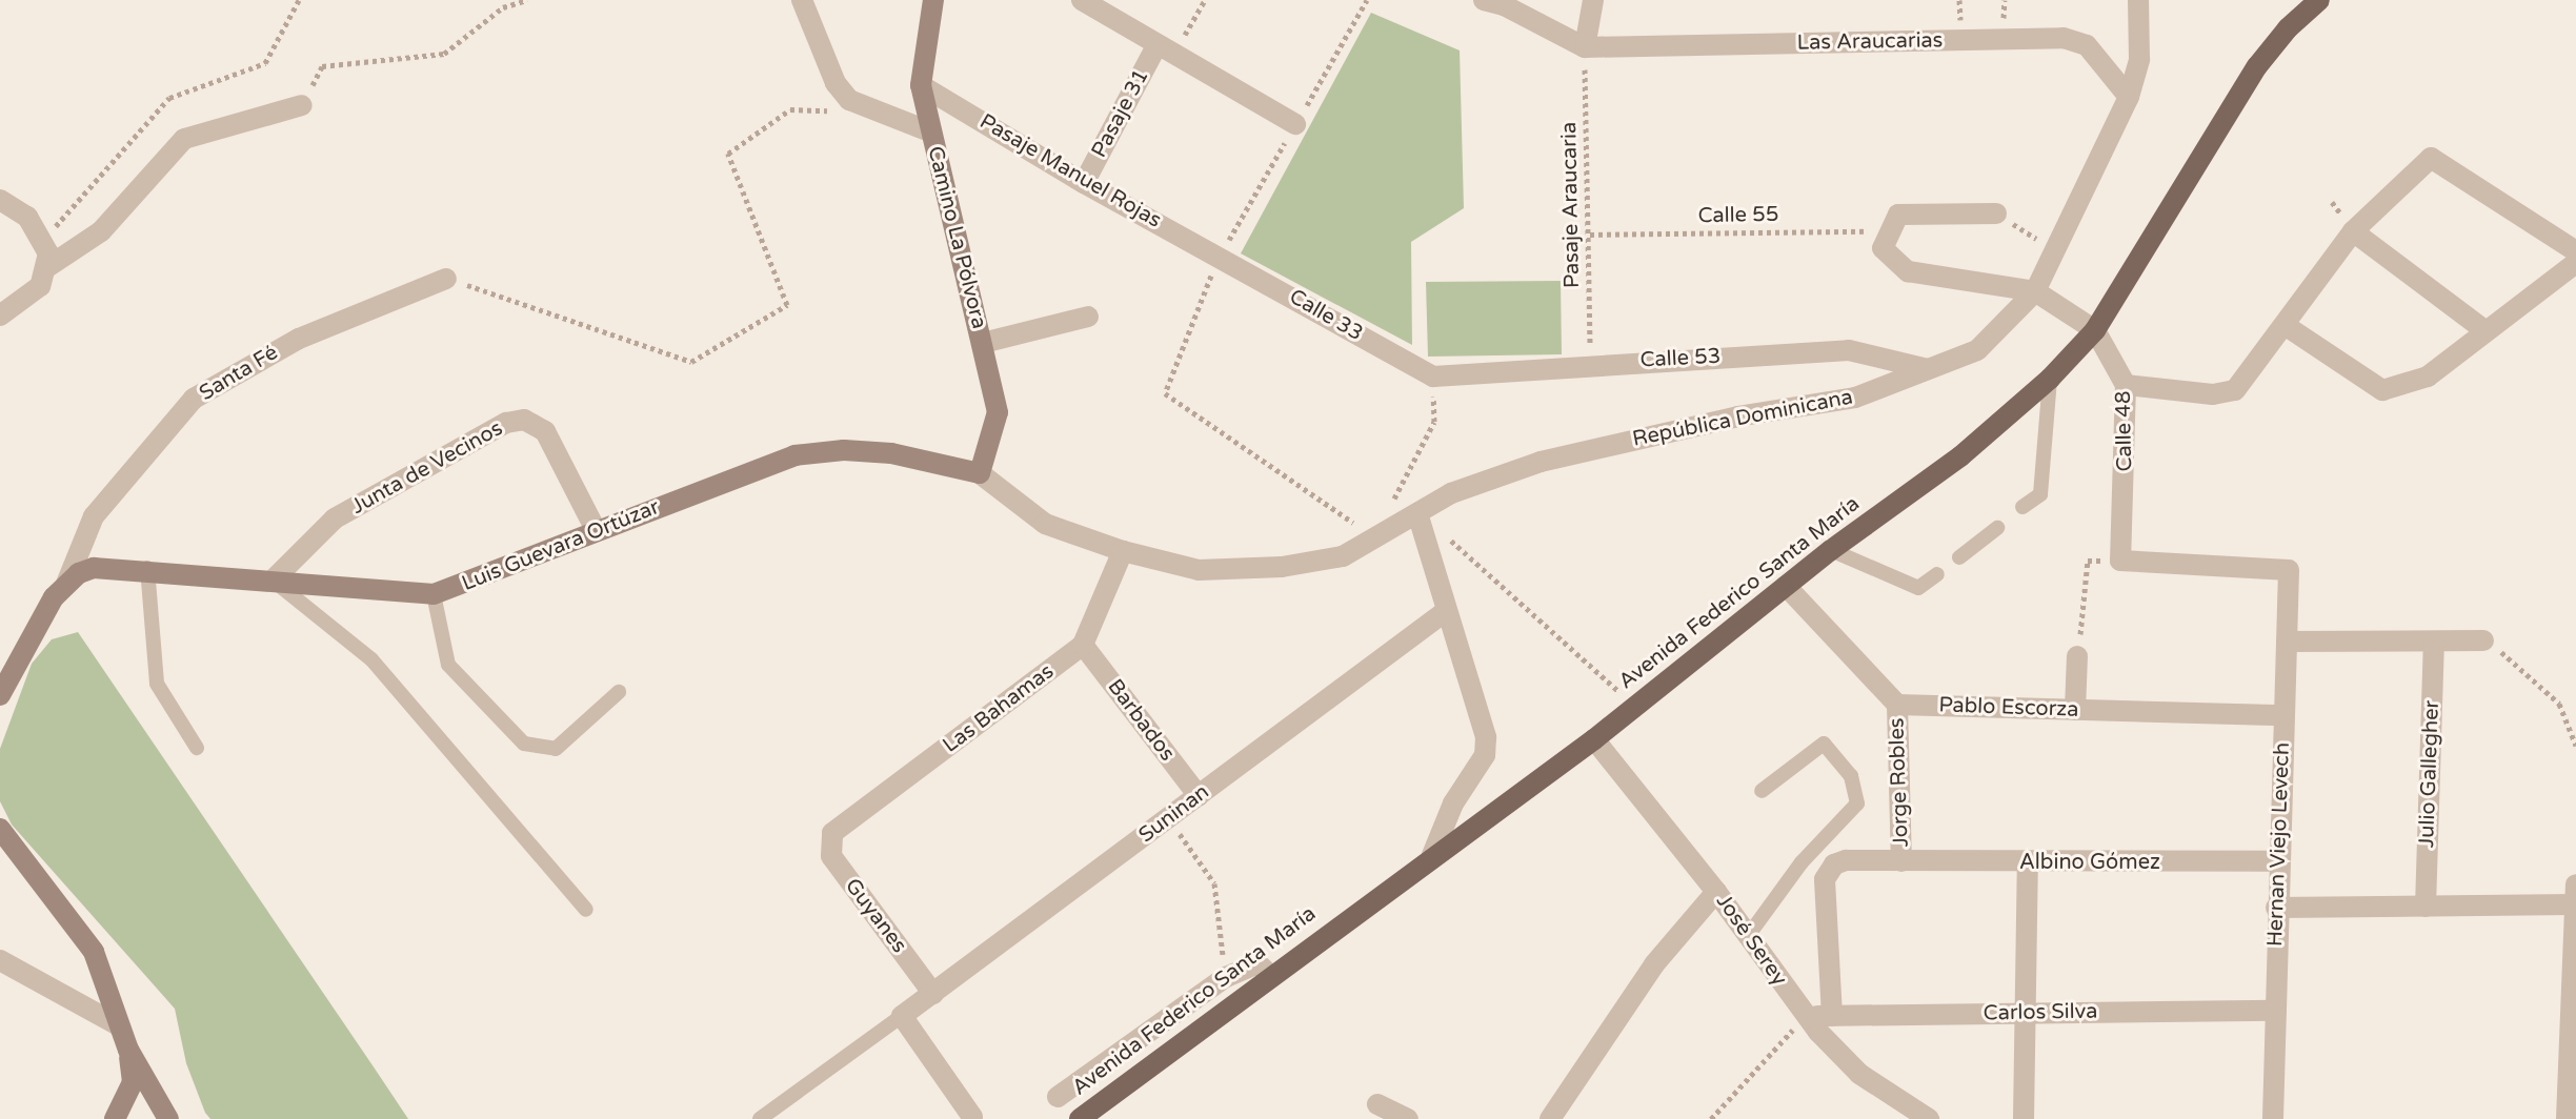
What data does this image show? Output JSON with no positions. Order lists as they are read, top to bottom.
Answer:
{
  "streets": {
    "main road": ["Avenida Federico Santa María"],
    "street": [
      "Las Araucarias",
      "Pasaje 31",
      "Pasaje Manuel Rojas",
      "Camino La Pólvora",
      "Calle 33",
      "Calle 53",
      "Santa Fé",
      "República Dominicana",
      "Calle 48",
      "Junta de Vecinos",
      "Luis Guevara Ortúzar",
      "Pablo Escorza",
      "Las Bahamas",
      "Barbados",
      "Julio Gallegher",
      "Jorge Robles",
      "Suninan",
      "Hernan Viejo Levech",
      "Albino Gómez",
      "Guyanes",
      "José Serey",
      "Carlos Silva"
    ],
    "path": ["Pasaje Araucaria", "Calle 55"]
  },
  "crossings": [
    ["Las Araucarias", "Pasaje Araucaria"],
    ["Las Araucarias", "República Dominicana"],
    ["Pasaje 31", "Pasaje Manuel Rojas"],
    ["Pasaje Manuel Rojas", "Camino La Pólvora"],
    ["Pasaje Manuel Rojas", "Calle 33"],
    ["Pasaje Araucaria", "Calle 55"],
    ["Pasaje Araucaria", "Calle 53"],
    ["Camino La Pólvora", "República Dominicana"],
    ["Camino La Pólvora", "Luis Guevara Ortúzar"],
    ["Calle 33", "Calle 53"],
    ["Calle 53", "República Dominicana"],
    ["Santa Fé", "Luis Guevara Ortúzar"],
    ["República Dominicana", "Calle 48"],
    ["República Dominicana", "Luis Guevara Ortúzar"],
    ["República Dominicana", "Las Bahamas"],
    ["Calle 48", "Avenida Federico Santa María"],
    ["Calle 48", "Hernan Viejo Levech"],
    ["Junta de Vecinos", "Luis Guevara Ortúzar"],
    ["Avenida Federico Santa María", "José Serey"],
    ["Pablo Escorza", "Jorge Robles"],
    ["Pablo Escorza", "Hernan Viejo Levech"],
    ["Las Bahamas", "Barbados"],
    ["Las Bahamas", "Guyanes"],
    ["Barbados", "Suninan"],
    ["Jorge Robles", "Albino Gómez"],
    ["Suninan", "Guyanes"],
    ["Hernan Viejo Levech", "Albino Gómez"],
    ["Hernan Viejo Levech", "Carlos Silva"],
    ["Albino Gómez", "Carlos Silva"],
    ["José Serey", "Carlos Silva"]
  ]
}
